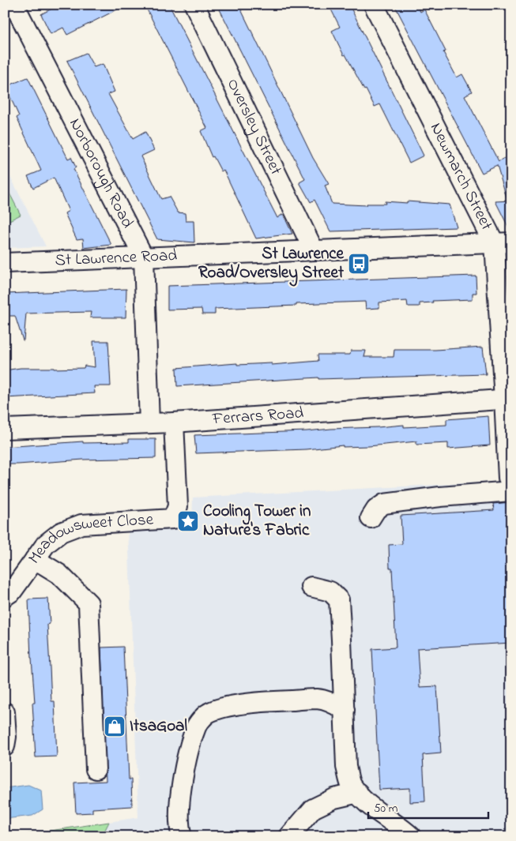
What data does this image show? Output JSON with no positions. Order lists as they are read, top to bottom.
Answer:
{
  "streets": {
    "street": [
      "Oversley Street",
      "Norborough Road",
      "Newmarch Street",
      "St Lawrence Road",
      "Ferrars Road",
      "Meadowsweet Close"
    ]
  },
  "crossings": [
    ["Oversley Street", "St Lawrence Road"],
    ["Norborough Road", "St Lawrence Road"],
    ["Norborough Road", "Ferrars Road"],
    ["Newmarch Street", "St Lawrence Road"],
    ["Newmarch Street", "Ferrars Road"],
    ["Ferrars Road", "Meadowsweet Close"]
  ],
  "places": {
    "bus stop": ["St Lawrence Road/Oversley Street"],
    "place": ["Cooling Tower in Nature's Fabric"],
    "shop": ["ItsaGoal"]
  },
  "scale_bar": "50 m"
}
